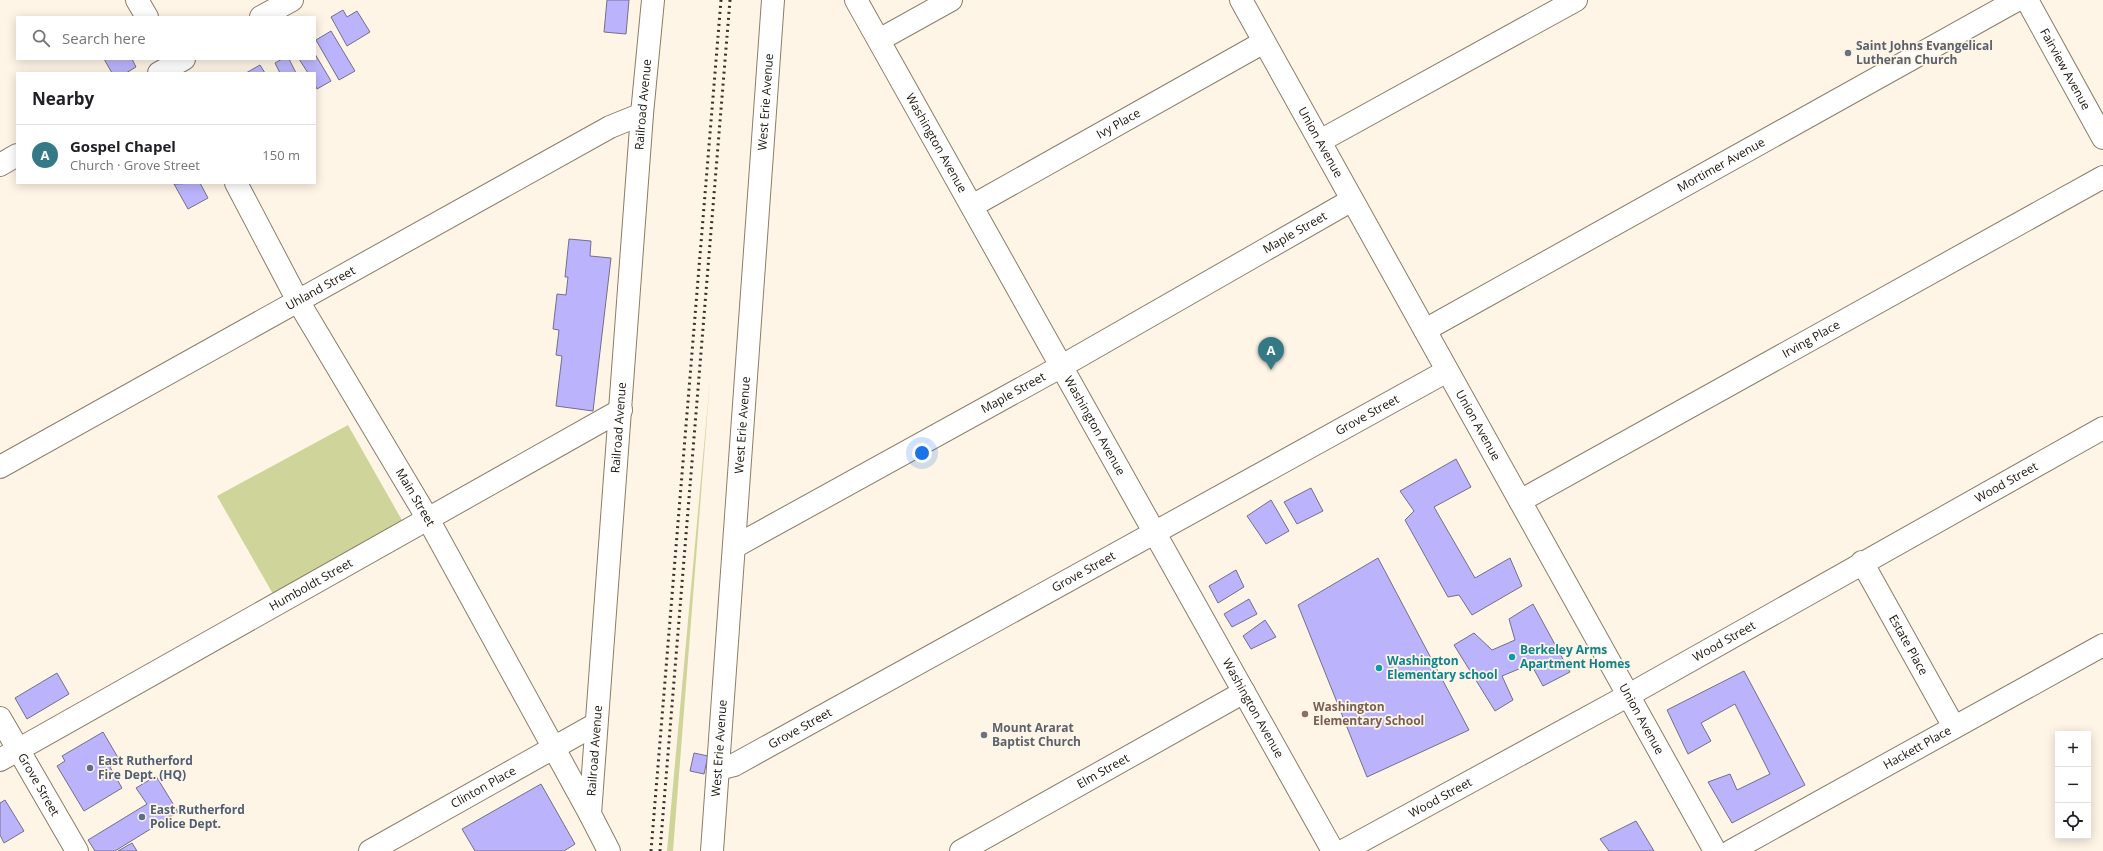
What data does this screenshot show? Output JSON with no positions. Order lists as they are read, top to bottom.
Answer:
{
  "streets": {
    "street": [
      "Fairview Avenue",
      "West Erie Avenue",
      "Railroad Avenue",
      "Ivy Place",
      "Washington Avenue",
      "Union Avenue",
      "Mortimer Avenue",
      "Maple Street",
      "Uhland Street",
      "Irving Place",
      "Grove Street",
      "Wood Street",
      "Main Street",
      "Humboldt Street",
      "Estate Place",
      "Hackett Place",
      "Elm Street",
      "Clinton Place"
    ]
  },
  "crossings": [
    ["West Erie Avenue", "Maple Street"],
    ["West Erie Avenue", "Grove Street"],
    ["Railroad Avenue", "Uhland Street"],
    ["Railroad Avenue", "Main Street"],
    ["Railroad Avenue", "Humboldt Street"],
    ["Railroad Avenue", "Clinton Place"],
    ["Ivy Place", "Washington Avenue"],
    ["Ivy Place", "Union Avenue"],
    ["Washington Avenue", "Maple Street"],
    ["Washington Avenue", "Grove Street"],
    ["Washington Avenue", "Elm Street"],
    ["Union Avenue", "Mortimer Avenue"],
    ["Union Avenue", "Maple Street"],
    ["Union Avenue", "Irving Place"],
    ["Union Avenue", "Grove Street"],
    ["Union Avenue", "Wood Street"],
    ["Uhland Street", "Main Street"],
    ["Grove Street", "Humboldt Street"],
    ["Wood Street", "Estate Place"],
    ["Main Street", "Humboldt Street"],
    ["Main Street", "Clinton Place"],
    ["Estate Place", "Hackett Place"]
  ],
  "places": [
    "Saint Johns Evangelical Lutheran Church",
    "Berkeley Arms Apartment Homes",
    "Washington Elementary school",
    "Washington Elementary School",
    "Mount Ararat Baptist Church",
    "East Rutherford Fire Dept. (HQ)",
    "East Rutherford Police Dept."
  ],
  "page": {
    "search": "Search here",
    "heading": "Nearby",
    "list": [
      {
        "mark": "A",
        "name": "Gospel Chapel",
        "note": "Church · Grove Street",
        "value": "150 m"
      }
    ],
    "pins": "A",
    "map_buttons": ["+", "−"]
  }
}
